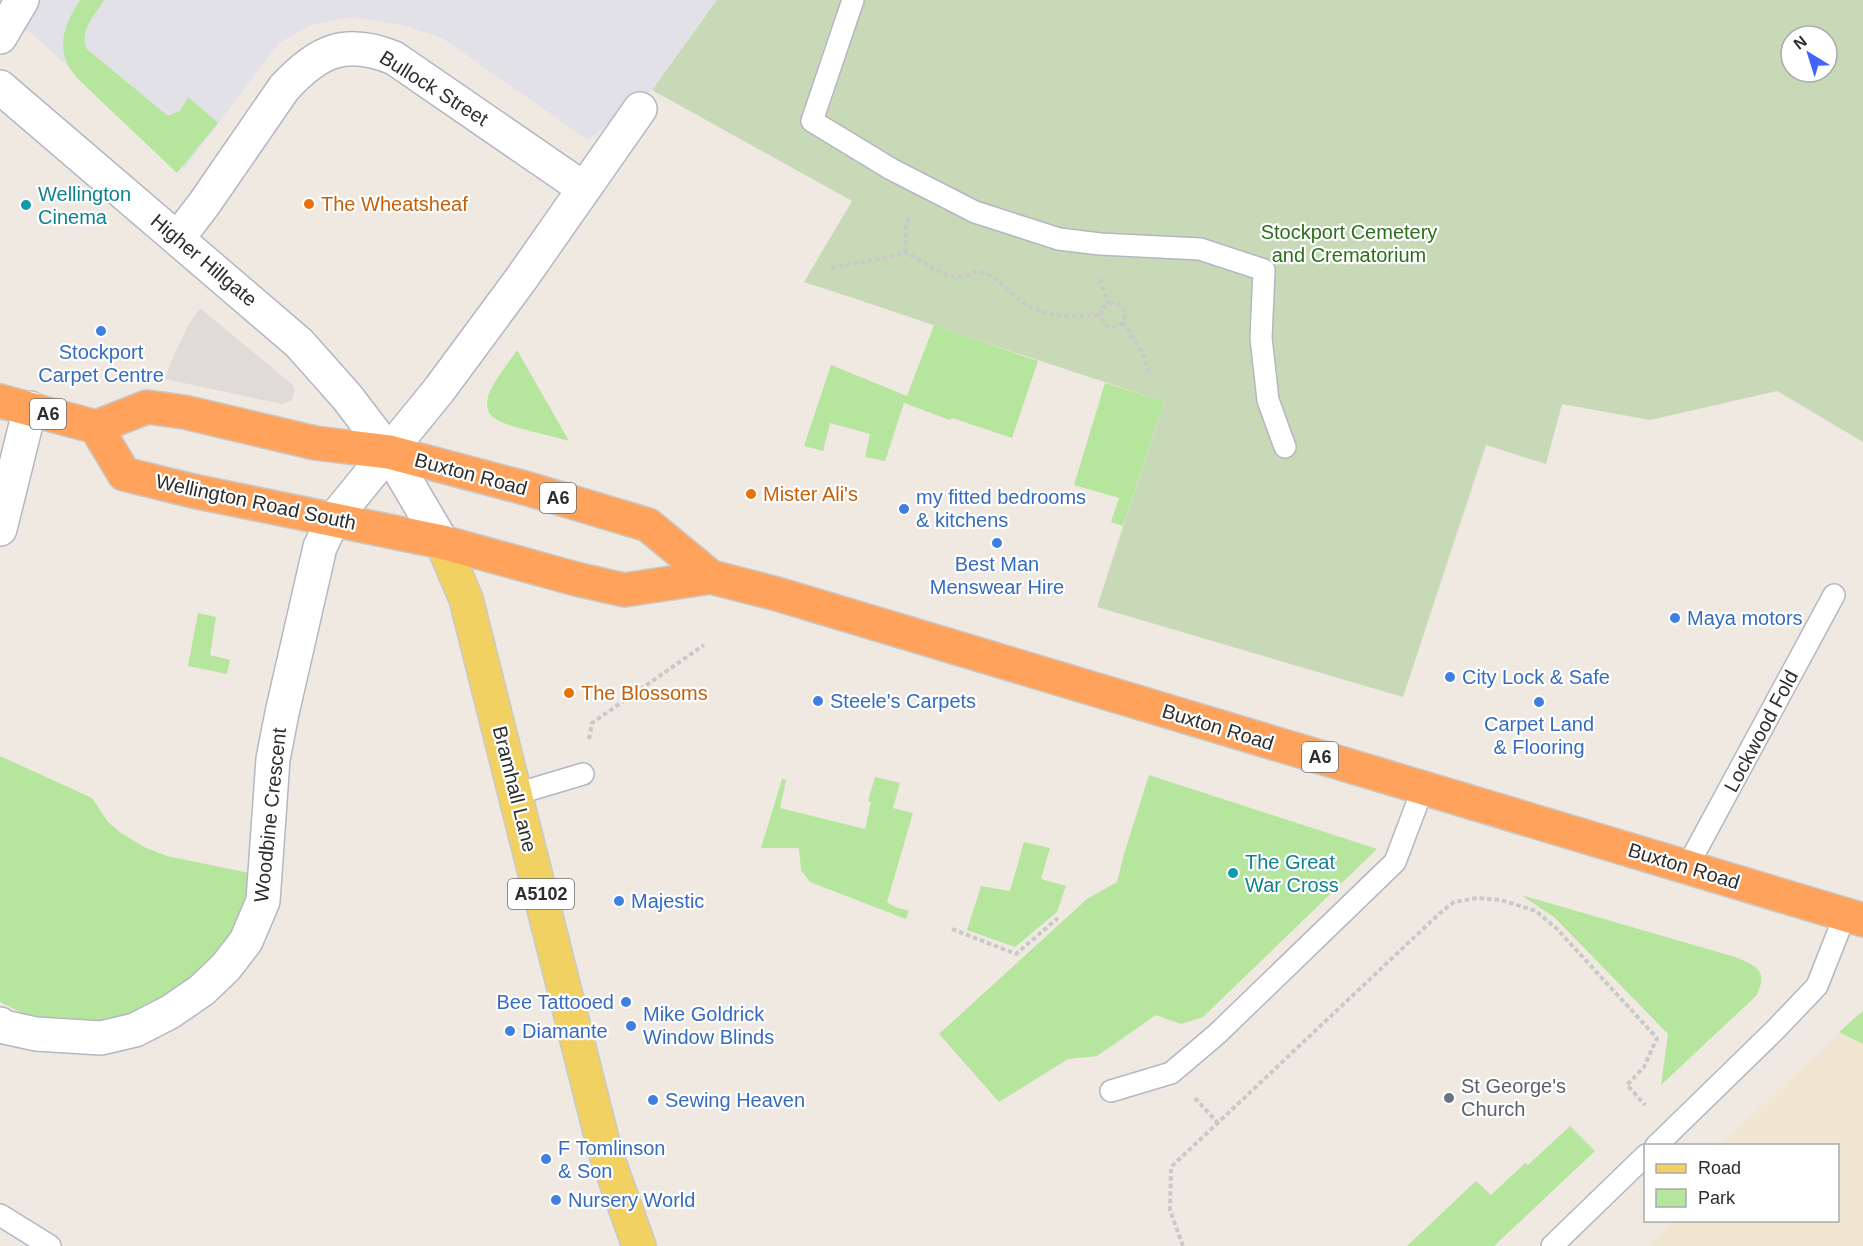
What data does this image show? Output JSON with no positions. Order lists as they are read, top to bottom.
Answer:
{
  "streets": {
    "highway": ["A6", "Buxton Road", "Wellington Road South"],
    "main road": ["Bramhall Lane", "A5102"],
    "street": ["Bullock Street", "Higher Hillgate", "Woodbine Crescent"],
    "lane": ["Lockwood Fold"]
  },
  "crossings": [
    ["Bullock Street", "Higher Hillgate"],
    ["Higher Hillgate", "A6"],
    ["Higher Hillgate", "Buxton Road"],
    ["Higher Hillgate", "Wellington Road South"],
    ["Higher Hillgate", "Bramhall Lane"],
    ["Higher Hillgate", "Woodbine Crescent"],
    ["A6", "Buxton Road"],
    ["A6", "Wellington Road South"],
    ["A6", "Woodbine Crescent"],
    ["Buxton Road", "Wellington Road South"],
    ["Buxton Road", "Lockwood Fold"],
    ["Buxton Road", "Bramhall Lane"],
    ["Buxton Road", "Woodbine Crescent"],
    ["Wellington Road South", "Bramhall Lane"],
    ["Wellington Road South", "Woodbine Crescent"]
  ],
  "parks": ["Stockport Cemetery and Crematorium"],
  "places": [
    "The Wheatsheaf",
    "Wellington Cinema",
    "Stockport Carpet Centre",
    "Mister Ali's",
    "my fitted bedrooms & kitchens",
    "Best Man Menswear Hire",
    "Maya motors",
    "City Lock & Safe",
    "The Blossoms",
    "Steele's Carpets",
    "Carpet Land & Flooring",
    "The Great War Cross",
    "Majestic",
    "Bee Tattooed",
    "Mike Goldrick Window Blinds",
    "Diamante",
    "St George's Church",
    "Sewing Heaven",
    "F Tomlinson & Son",
    "Nursery World"
  ],
  "legend": ["Road", "Park"],
  "north": "top left"
}
